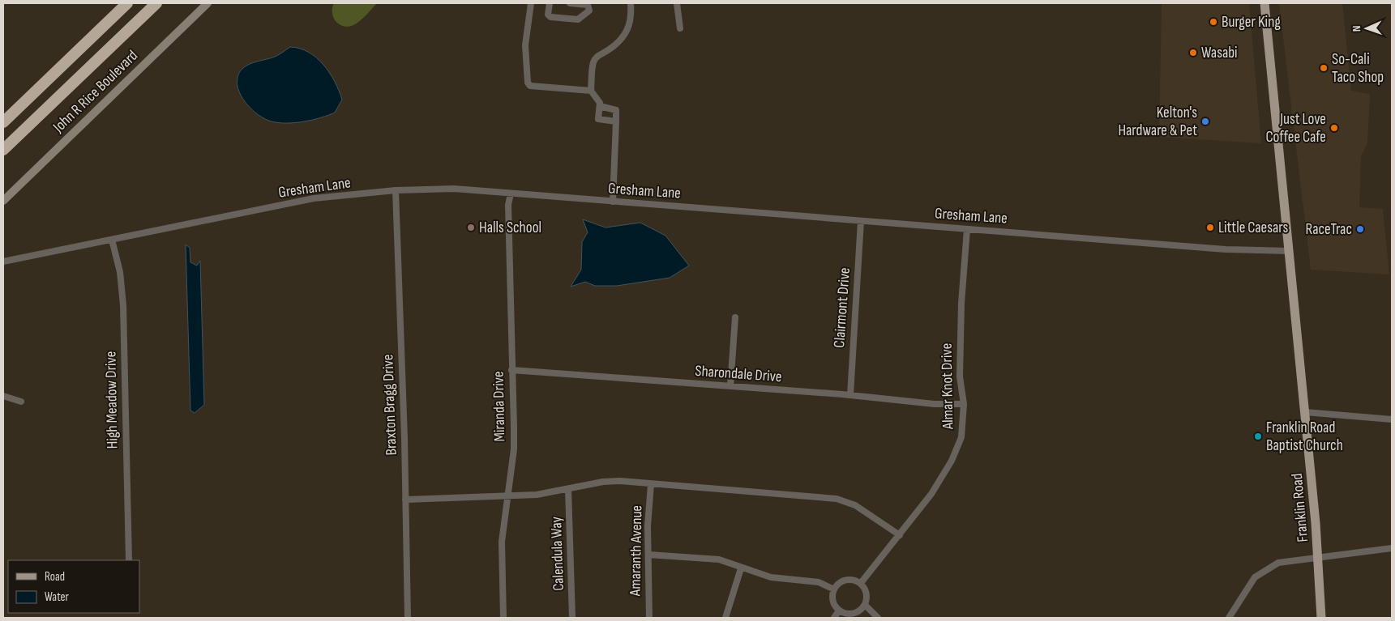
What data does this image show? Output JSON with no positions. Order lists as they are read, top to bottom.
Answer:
{
  "streets": {
    "main road": ["Franklin Road"],
    "street": [
      "John R Rice Boulevard",
      "Gresham Lane",
      "Clairmont Drive",
      "Sharondale Drive",
      "Almar Knot Drive",
      "High Meadow Drive",
      "Braxton Bragg Drive",
      "Miranda Drive",
      "Amaranth Avenue",
      "Calendula Way"
    ]
  },
  "crossings": [
    ["Gresham Lane", "Clairmont Drive"],
    ["Gresham Lane", "Almar Knot Drive"],
    ["Gresham Lane", "High Meadow Drive"],
    ["Gresham Lane", "Braxton Bragg Drive"],
    ["Gresham Lane", "Miranda Drive"],
    ["Gresham Lane", "Franklin Road"],
    ["Clairmont Drive", "Sharondale Drive"],
    ["Sharondale Drive", "Almar Knot Drive"],
    ["Sharondale Drive", "Miranda Drive"]
  ],
  "places": [
    "Burger King",
    "Wasabi",
    "So-Cali Taco Shop",
    "Kelton's Hardware & Pet",
    "Just Love Coffee Cafe",
    "Halls School",
    "Little Caesars",
    "RaceTrac",
    "Franklin Road Baptist Church"
  ],
  "legend": ["Road", "Water"],
  "north": "left"
}
